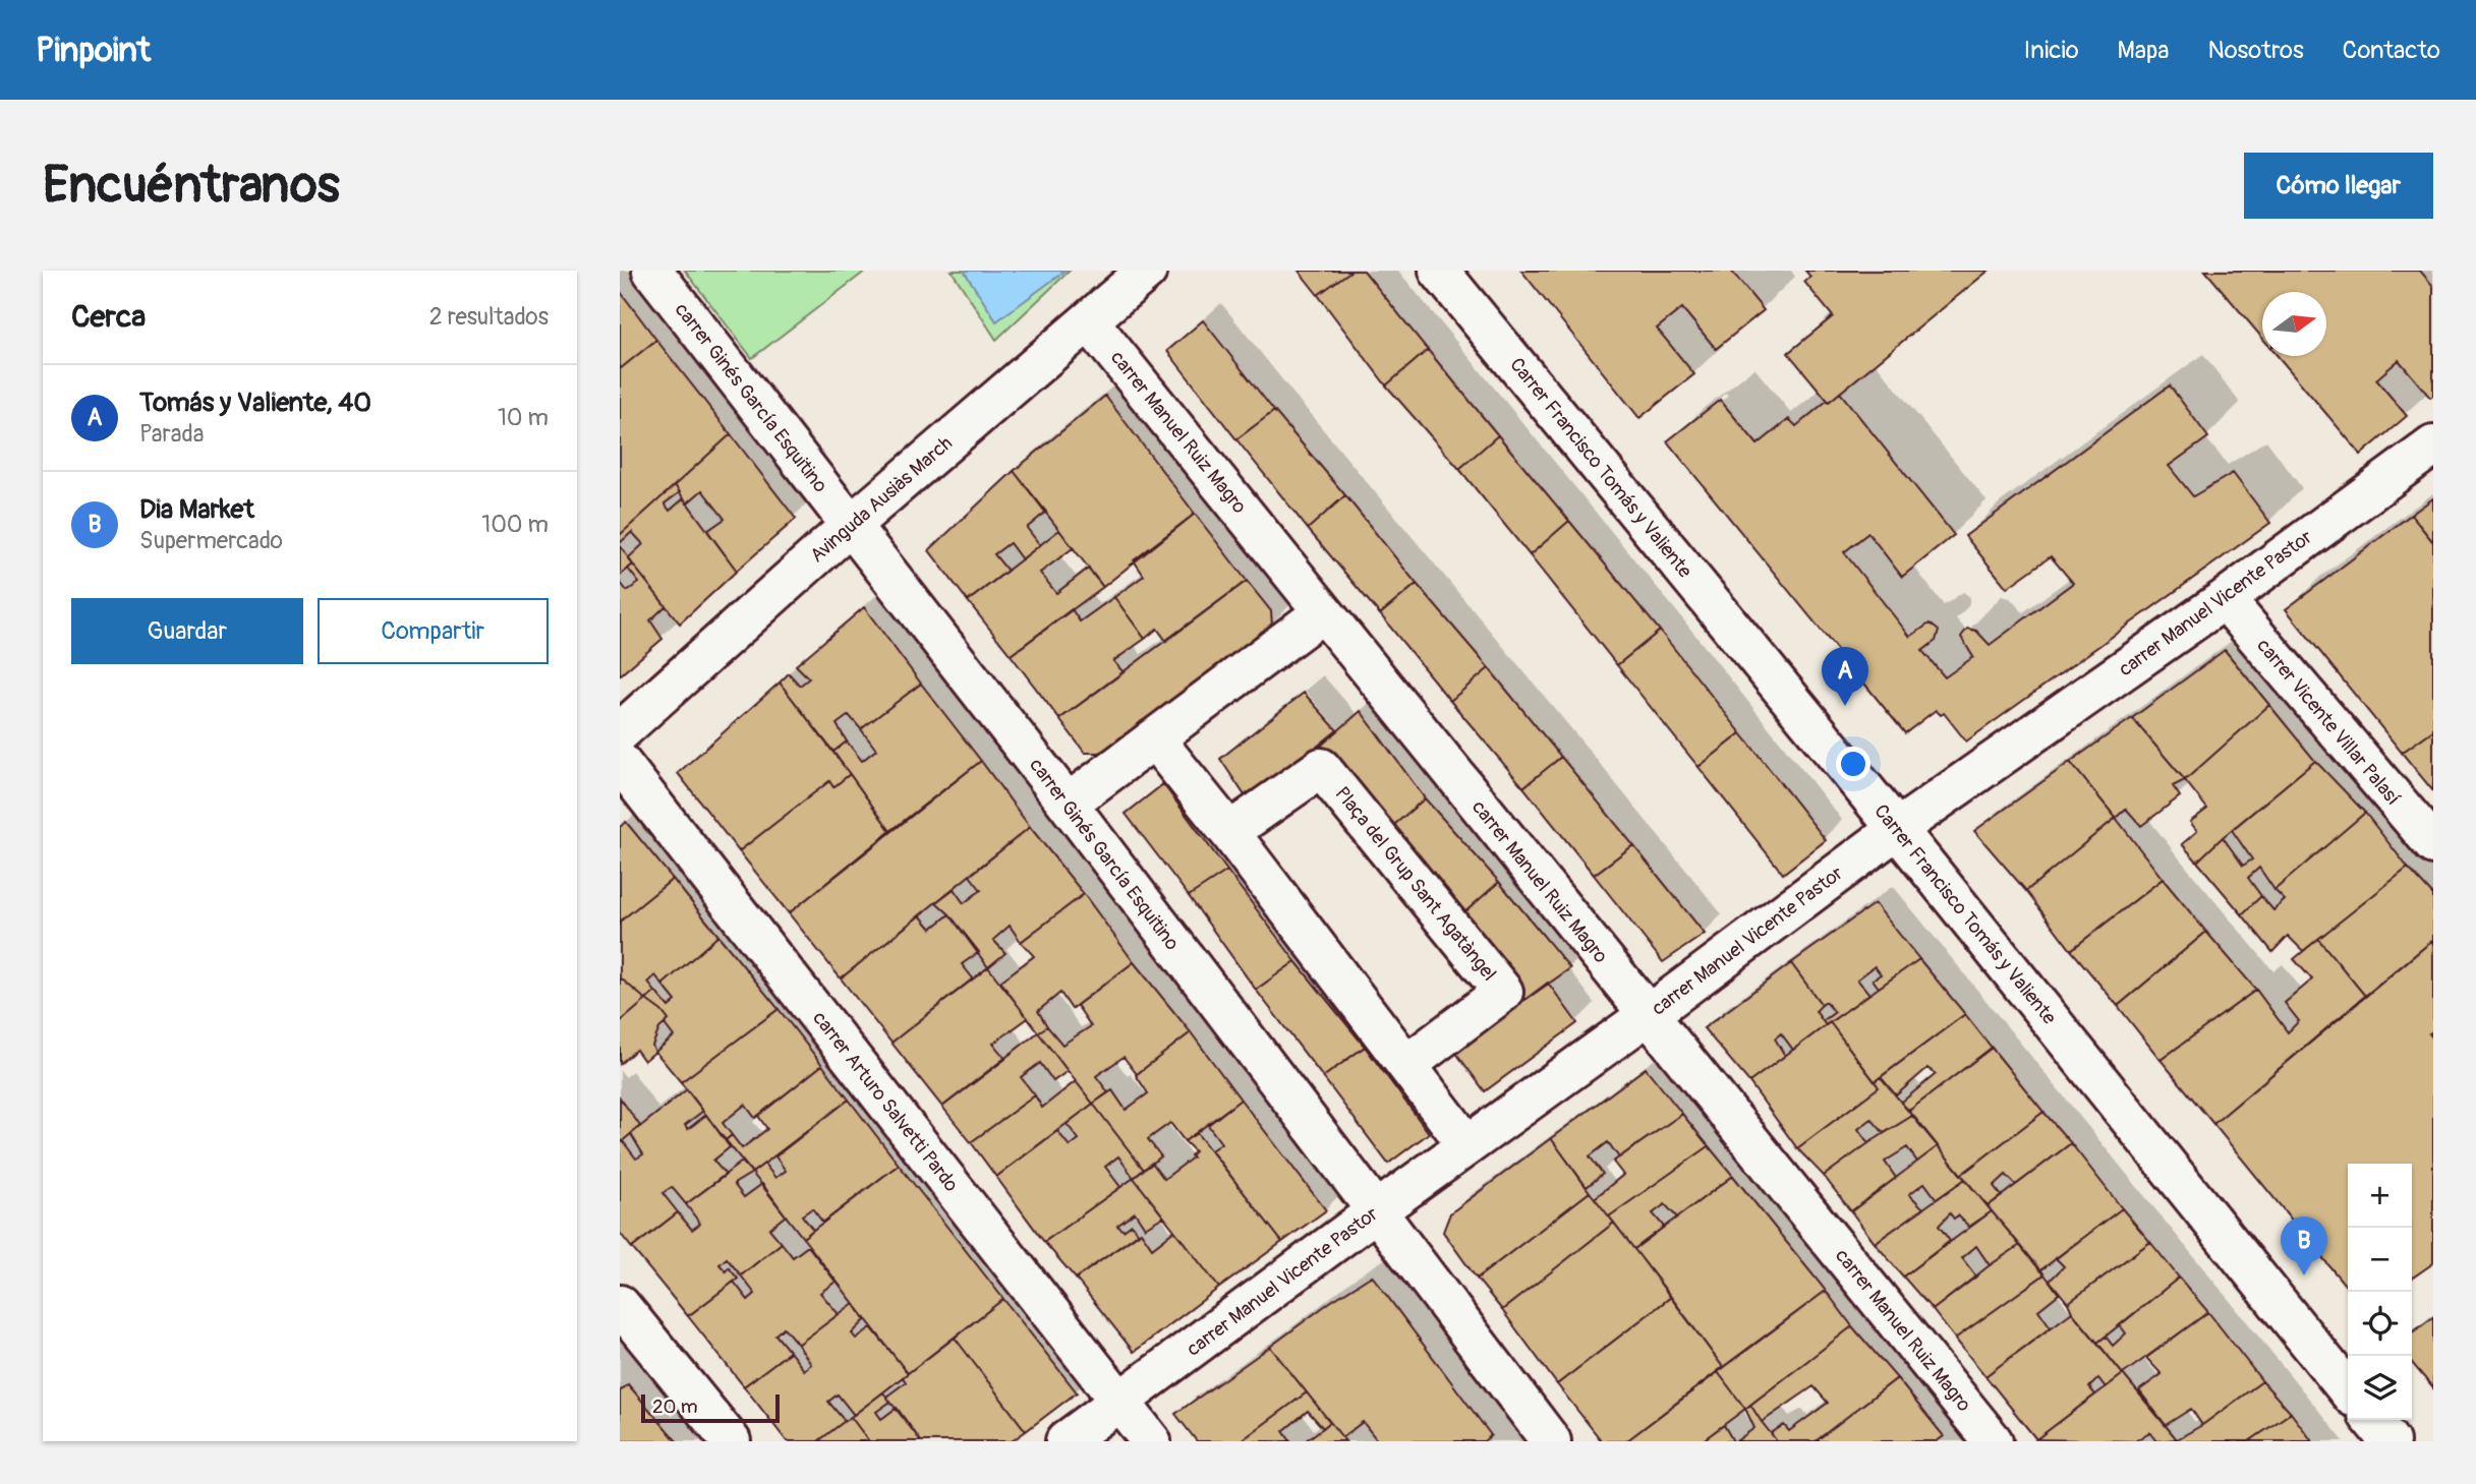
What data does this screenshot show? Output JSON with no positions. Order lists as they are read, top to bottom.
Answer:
{
  "streets": {
    "street": [
      "carrer Ginés García Esquitino",
      "carrer Manuel Ruiz Magro",
      "Carrer Francisco Tomás y Valiente",
      "Avinguda Ausiàs March",
      "carrer Manuel Vicente Pastor",
      "carrer Vicente Villar Palasí",
      "Plaça del Grup Sant Agatàngel",
      "carrer Arturo Salvetti Pardo"
    ]
  },
  "crossings": [
    ["carrer Ginés García Esquitino", "Avinguda Ausiàs March"],
    ["carrer Ginés García Esquitino", "carrer Manuel Vicente Pastor"],
    ["carrer Manuel Ruiz Magro", "Avinguda Ausiàs March"],
    ["carrer Manuel Ruiz Magro", "carrer Manuel Vicente Pastor"],
    ["Carrer Francisco Tomás y Valiente", "carrer Manuel Vicente Pastor"],
    ["carrer Manuel Vicente Pastor", "carrer Vicente Villar Palasí"],
    ["carrer Manuel Vicente Pastor", "carrer Arturo Salvetti Pardo"]
  ],
  "scale_bar": "20 m",
  "north": "right",
  "page": {
    "header": "Pinpoint",
    "nav": [
      "Inicio",
      "Mapa",
      "Nosotros",
      "Contacto"
    ],
    "buttons": [
      "Cómo llegar",
      ["Guardar", "Compartir"]
    ],
    "title": "Encuéntranos",
    "heading": ["Cerca", "2 resultados"],
    "list": [
      {
        "mark": "A",
        "name": "Tomás y Valiente, 40",
        "note": "Parada",
        "value": "10 m"
      },
      {
        "mark": "B",
        "name": "Dia Market",
        "note": "Supermercado",
        "value": "100 m"
      }
    ],
    "pins": ["A", "B"],
    "map_buttons": ["+", "−"],
    "scale": "20 m"
  }
}
